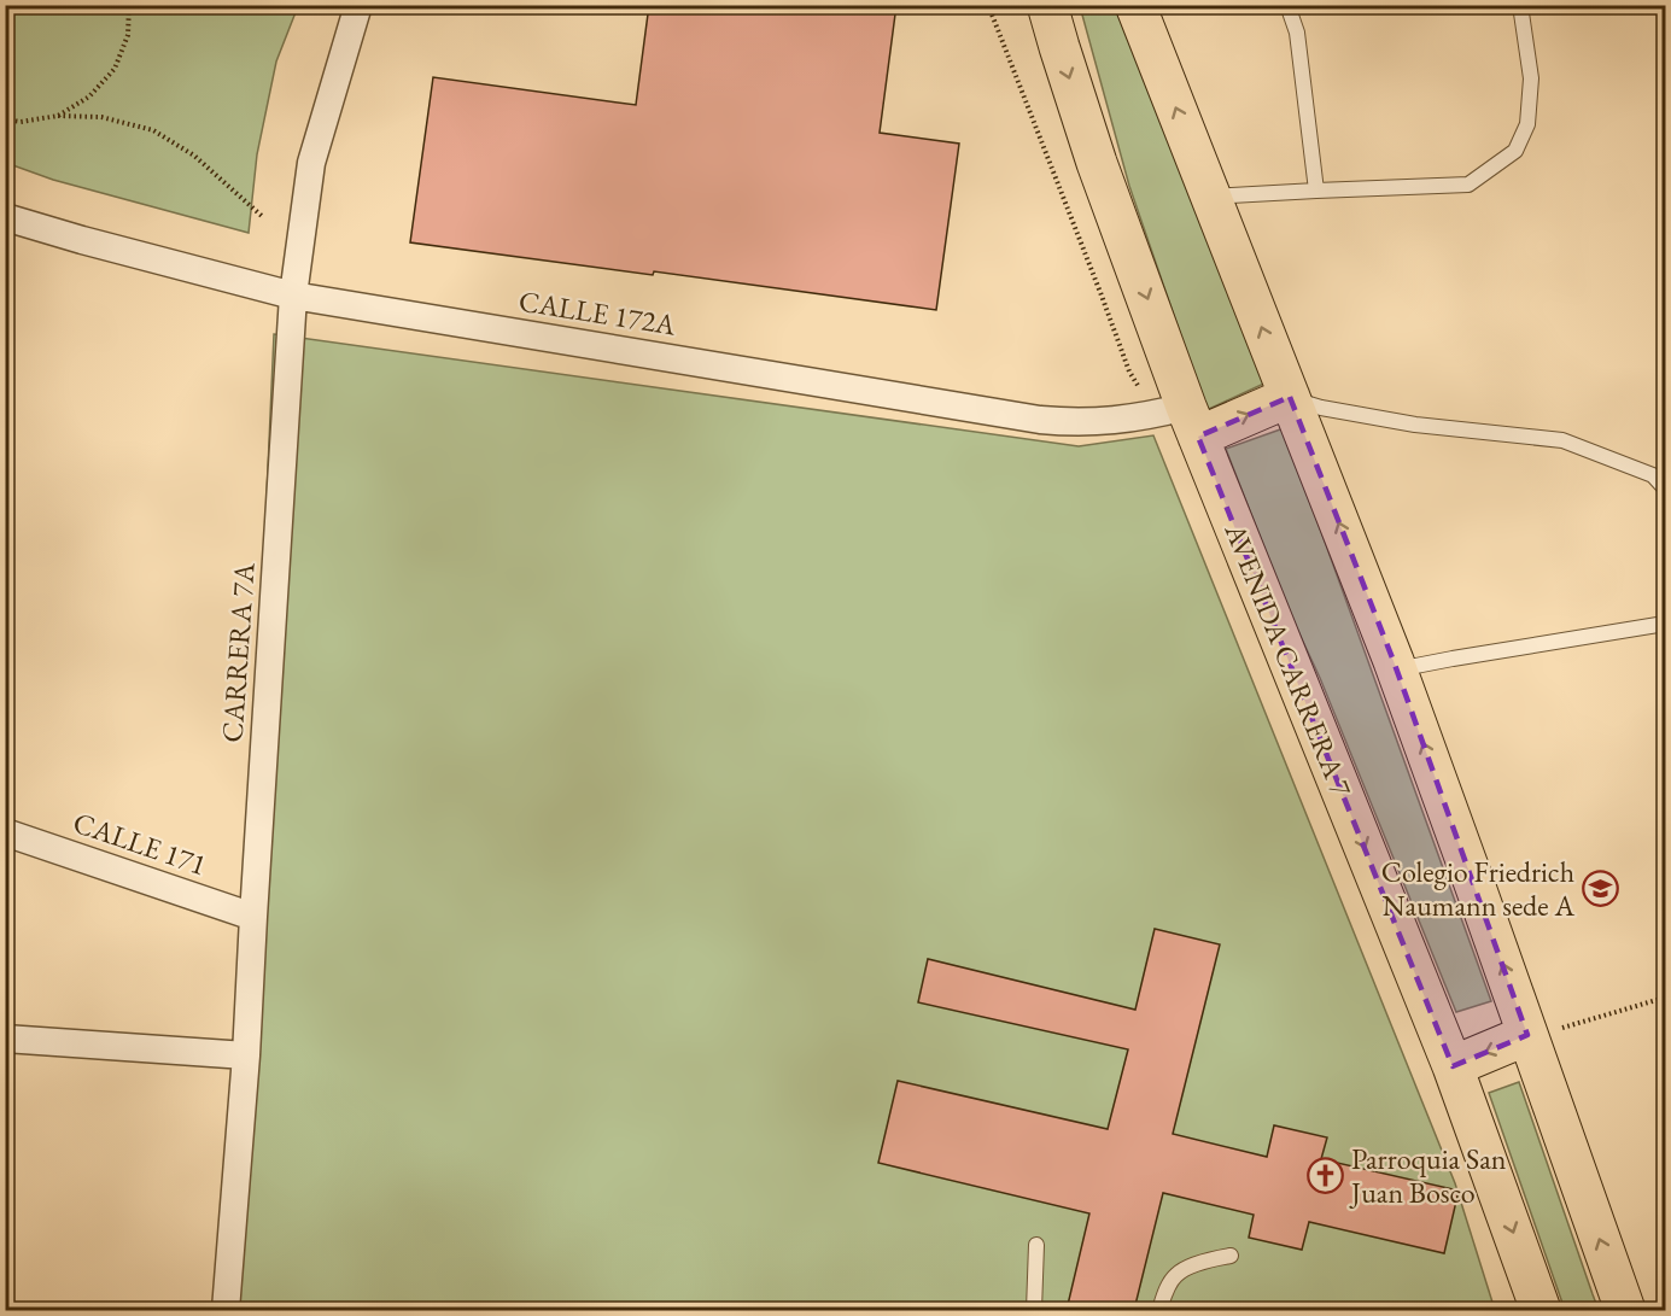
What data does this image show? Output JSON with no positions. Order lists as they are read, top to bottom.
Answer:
{
  "streets": {
    "main road": ["AVENIDA CARRERA 7"],
    "street": ["CALLE 172A", "CARRERA 7A", "CALLE 171"]
  },
  "crossings": [
    ["CALLE 172A", "CARRERA 7A"],
    ["CALLE 172A", "AVENIDA CARRERA 7"],
    ["CARRERA 7A", "CALLE 171"]
  ],
  "places": {
    "school or university": ["Colegio Friedrich Naumann sede A"],
    "church": ["Parroquia San Juan Bosco"]
  }
}
